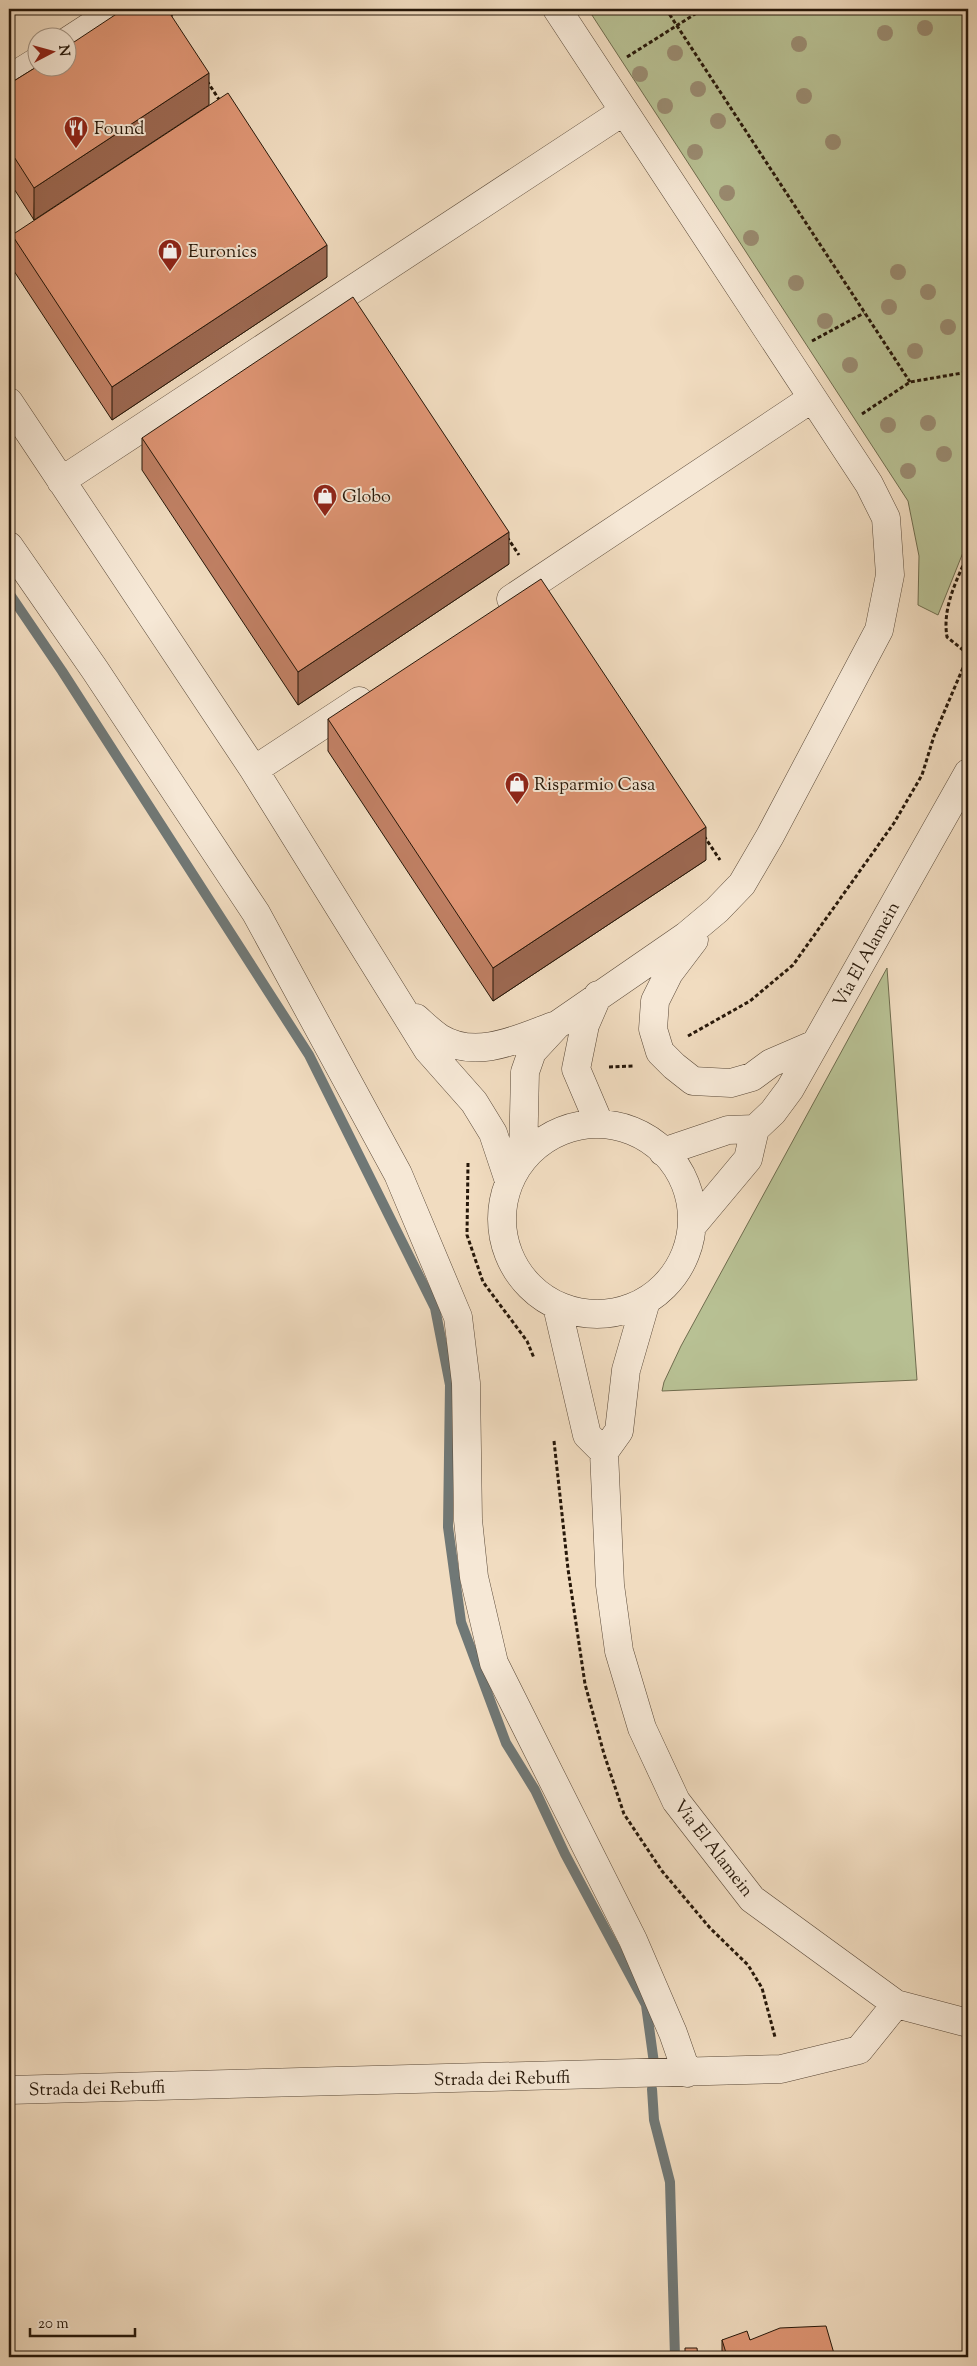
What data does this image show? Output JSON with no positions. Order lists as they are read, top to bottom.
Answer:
{
  "streets": {
    "street": ["Via El Alamein", "Strada dei Rebuffi"]
  },
  "crossings": [
    ["Via El Alamein", "Strada dei Rebuffi"]
  ],
  "places": {
    "restaurant": ["Found"],
    "shop": ["Euronics", "Globo", "Risparmio Casa"]
  },
  "scale_bar": "20 m",
  "north": "right"
}
